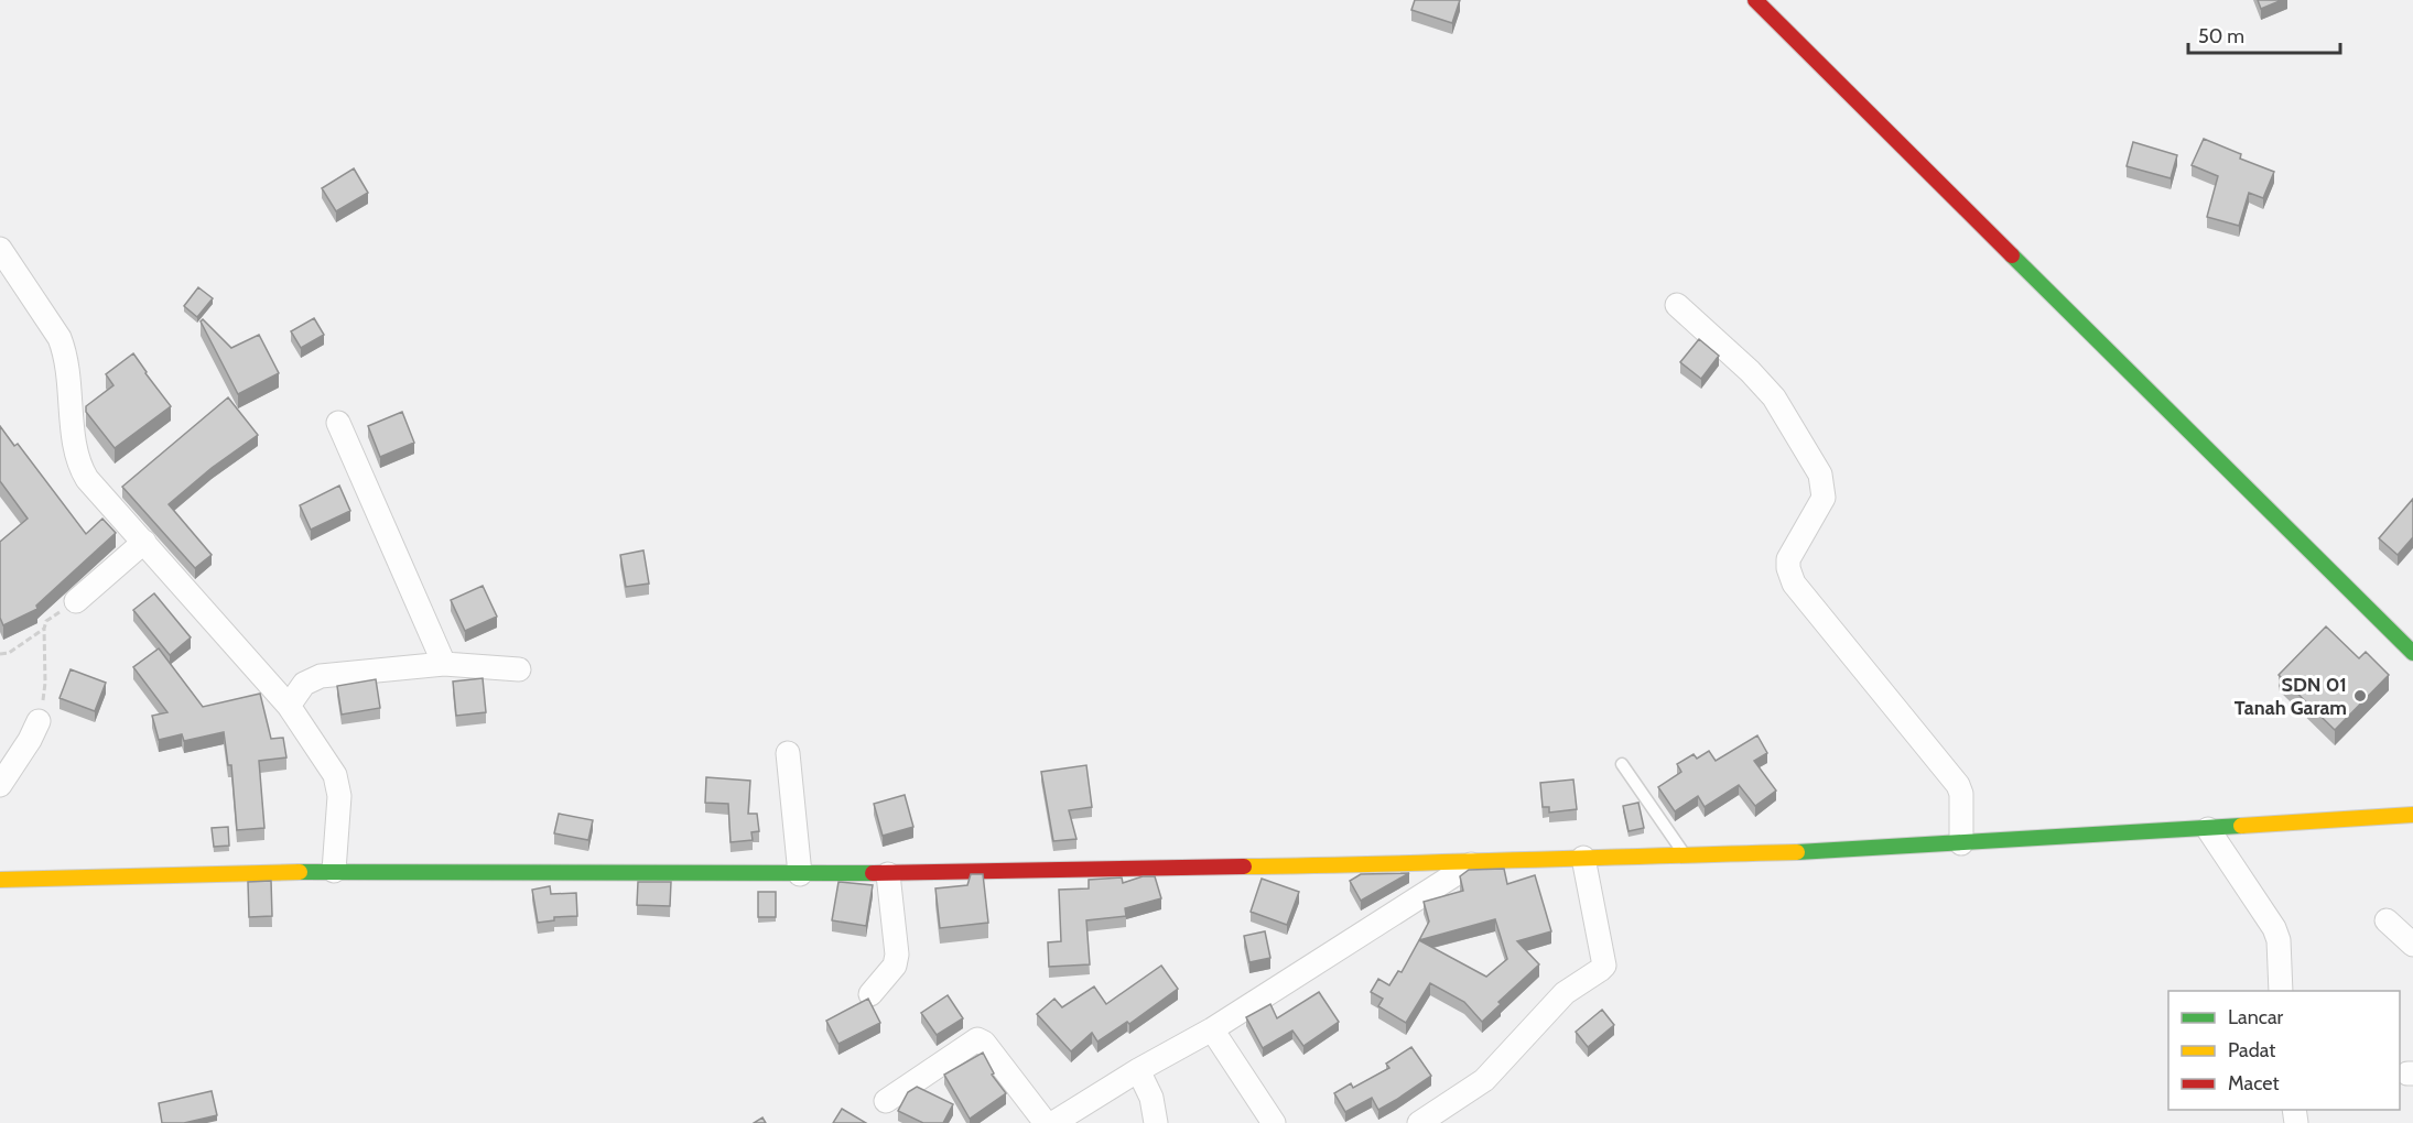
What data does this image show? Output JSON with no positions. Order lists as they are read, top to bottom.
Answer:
{
  "places": ["SDN 01 Tanah Garam"],
  "legend": ["Lancar", "Padat", "Macet"],
  "scale_bar": "50 m"
}
